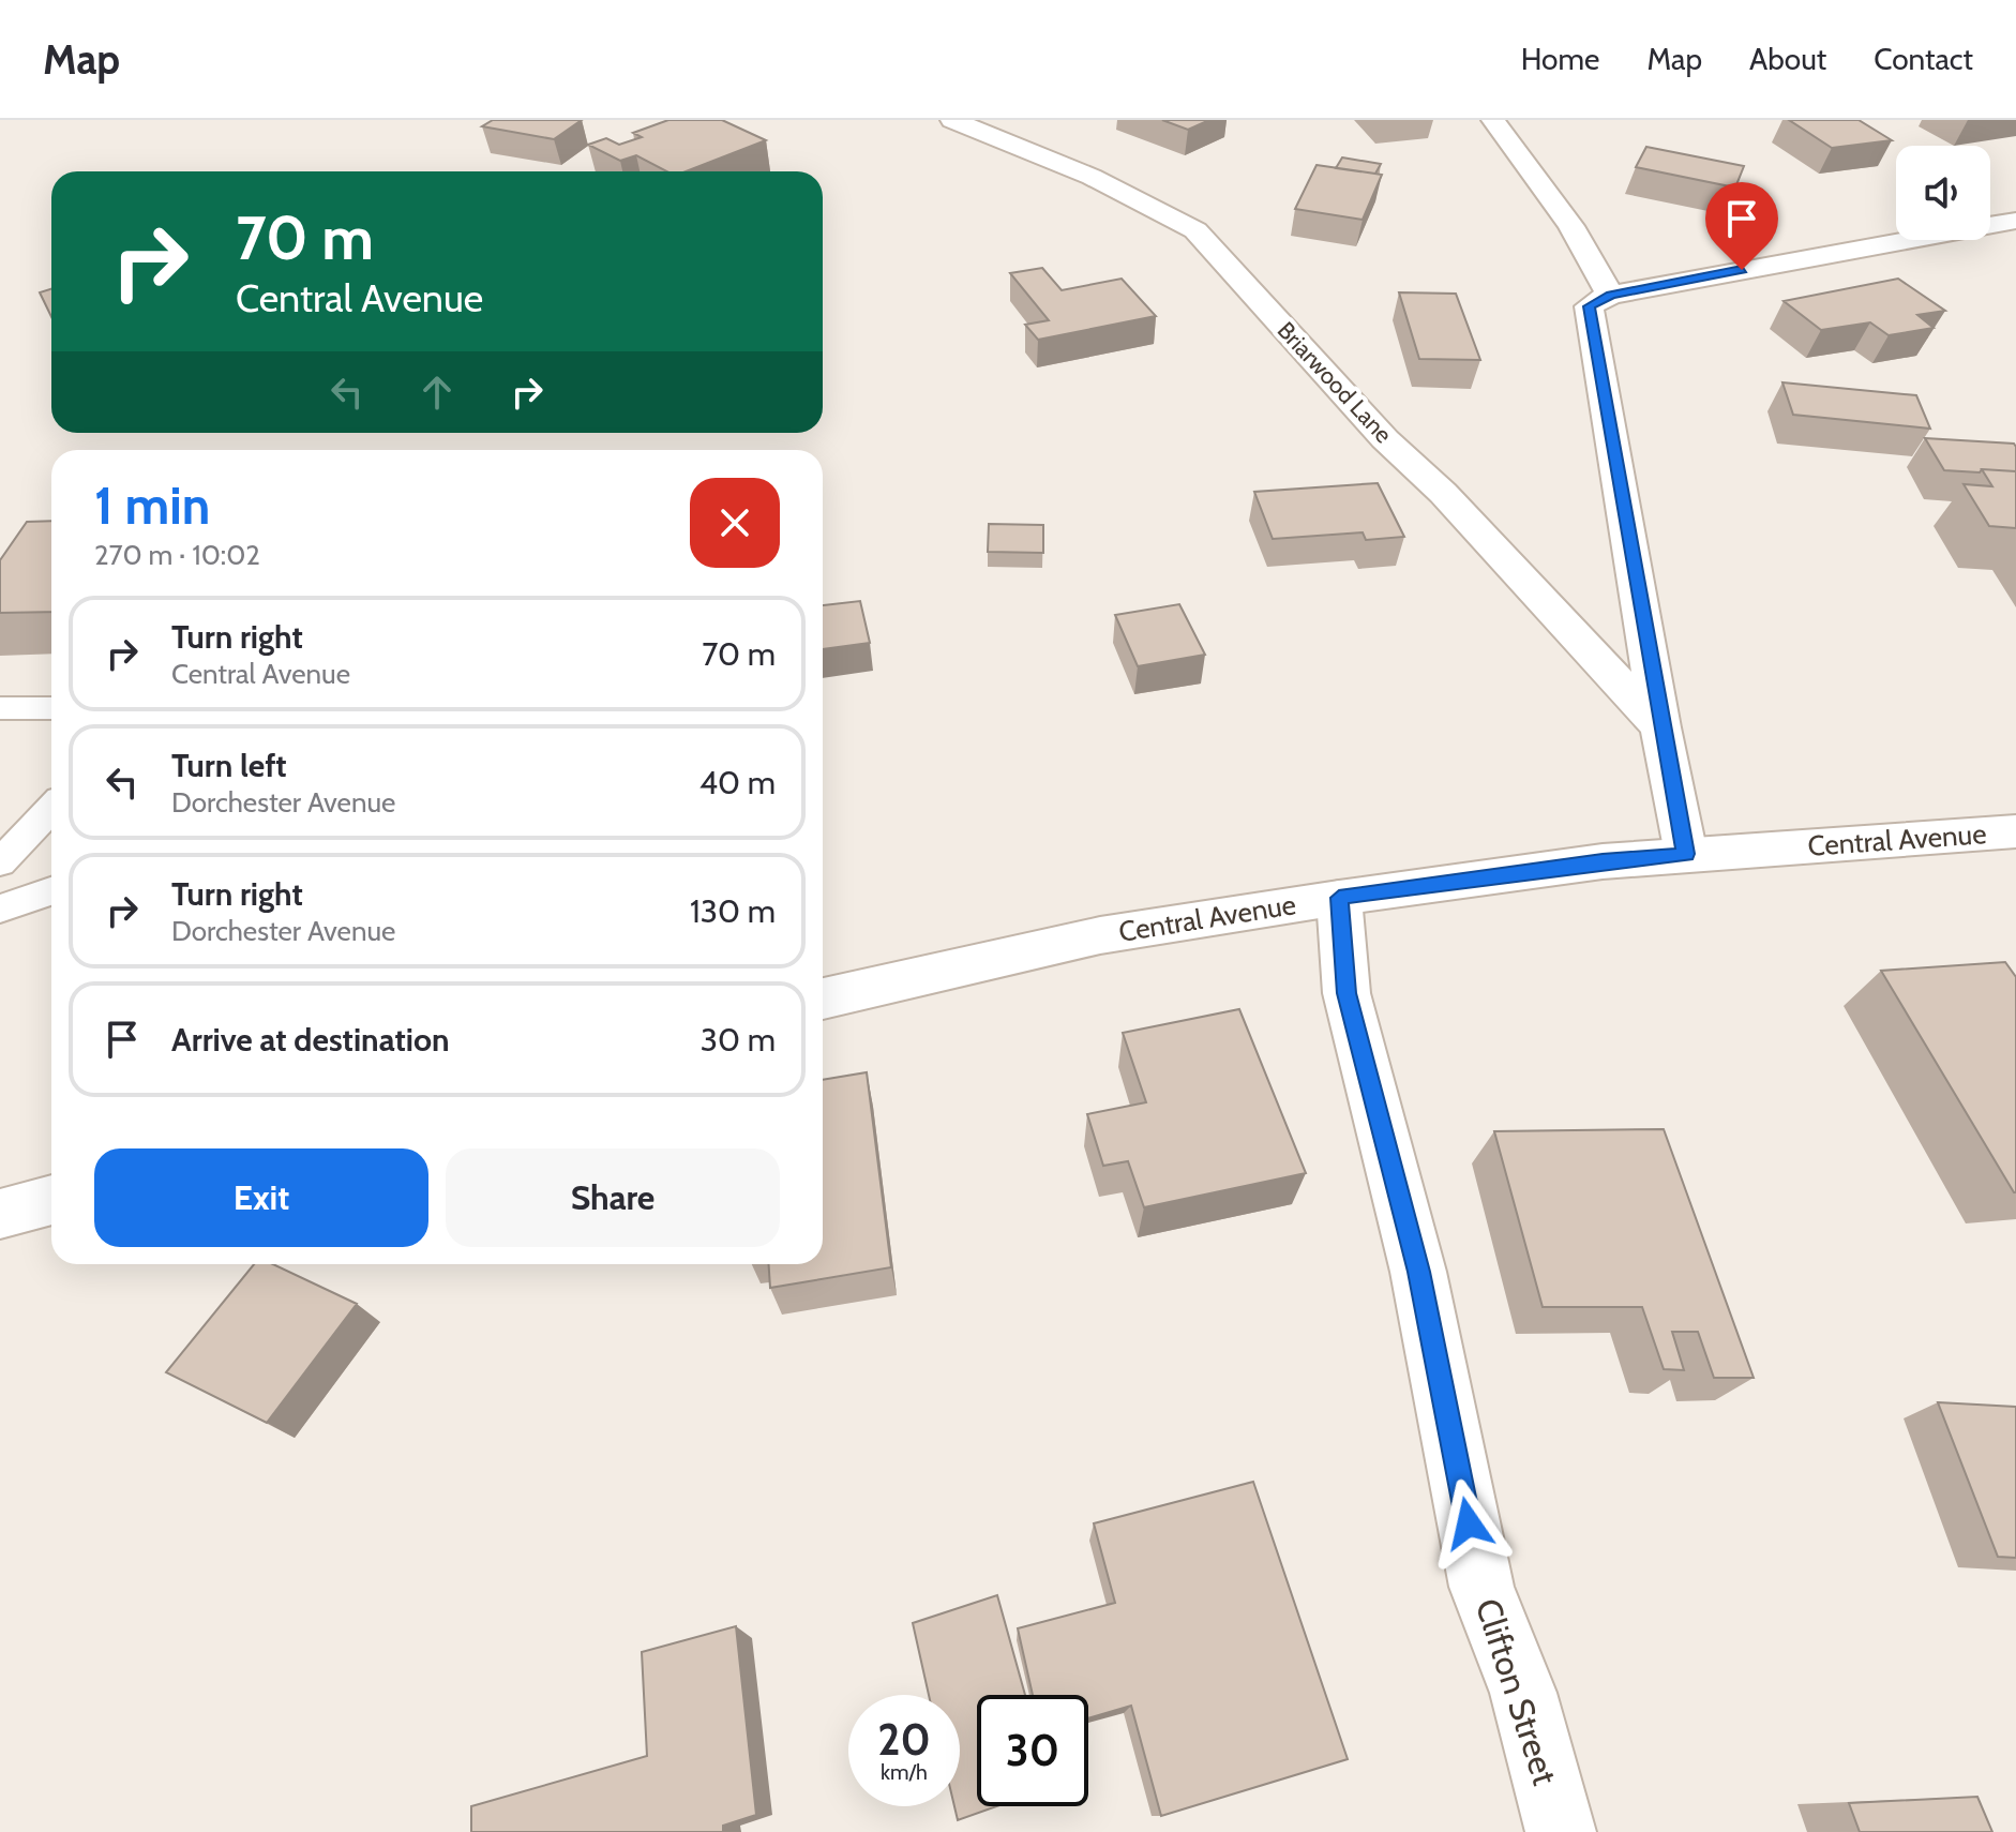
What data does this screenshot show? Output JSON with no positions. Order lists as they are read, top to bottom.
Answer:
{
  "streets": {
    "street": ["Briarwood Lane", "Central Avenue", "Clifton Street"]
  },
  "crossings": [
    ["Central Avenue", "Clifton Street"]
  ],
  "page": {
    "header": "Map",
    "nav": [
      "Home",
      "Map",
      "About",
      "Contact"
    ],
    "turn": ["70 m", "Central Avenue"],
    "heading": ["1 min", "270 m · 10:02"],
    "list": [
      {
        "name": "Turn right",
        "note": "Central Avenue",
        "value": "70 m"
      },
      {
        "name": "Turn left",
        "note": "Dorchester Avenue",
        "value": "40 m"
      },
      {
        "name": "Turn right",
        "note": "Dorchester Avenue",
        "value": "130 m"
      },
      {
        "name": "Arrive at destination",
        "value": "30 m"
      }
    ],
    "buttons": ["Exit", "Share"],
    "speed": "20 km/h",
    "limit": "30"
  }
}
